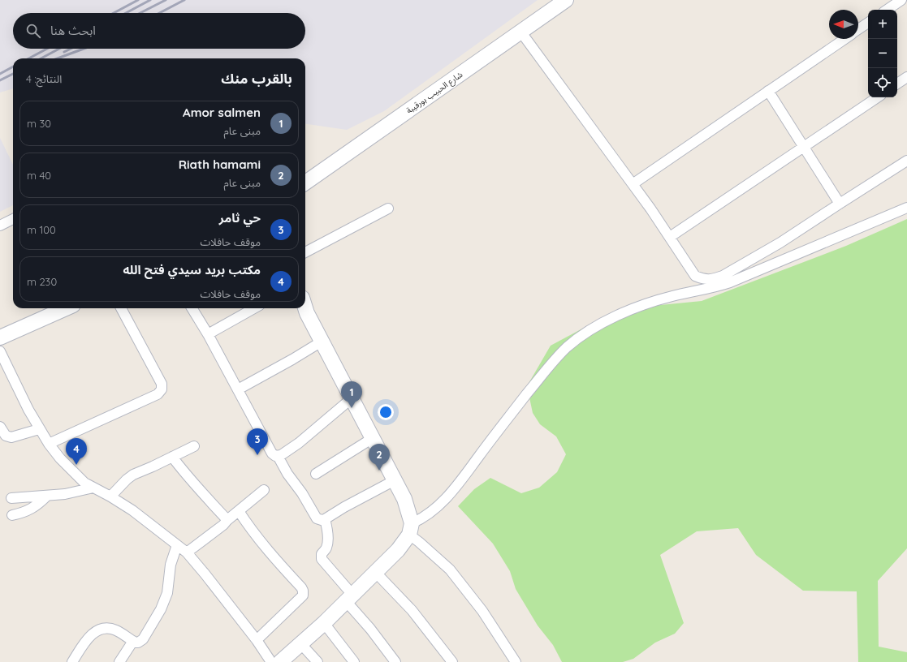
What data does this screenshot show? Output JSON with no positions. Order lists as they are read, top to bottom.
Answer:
{
  "streets": {
    "main road": ["شارع الحبيب بورقيبة"]
  },
  "north": "left",
  "page": {
    "map_buttons": ["+", "−"],
    "search": "ابحث هنا",
    "heading": ["بالقرب منك", "النتائج: 4"],
    "list": [
      {
        "mark": "1",
        "name": "Amor salmen",
        "note": "مبنى عام",
        "value": "30 m"
      },
      {
        "mark": "2",
        "name": "Riath hamami",
        "note": "مبنى عام",
        "value": "40 m"
      },
      {
        "mark": "3",
        "name": "حي ثامر",
        "note": "موقف حافلات",
        "value": "100 m"
      },
      {
        "mark": "4",
        "name": "مكتب بريد سيدي فتح الله",
        "note": "موقف حافلات",
        "value": "230 m"
      }
    ],
    "pins": [
      "1",
      "3",
      "4",
      "2"
    ]
  }
}
